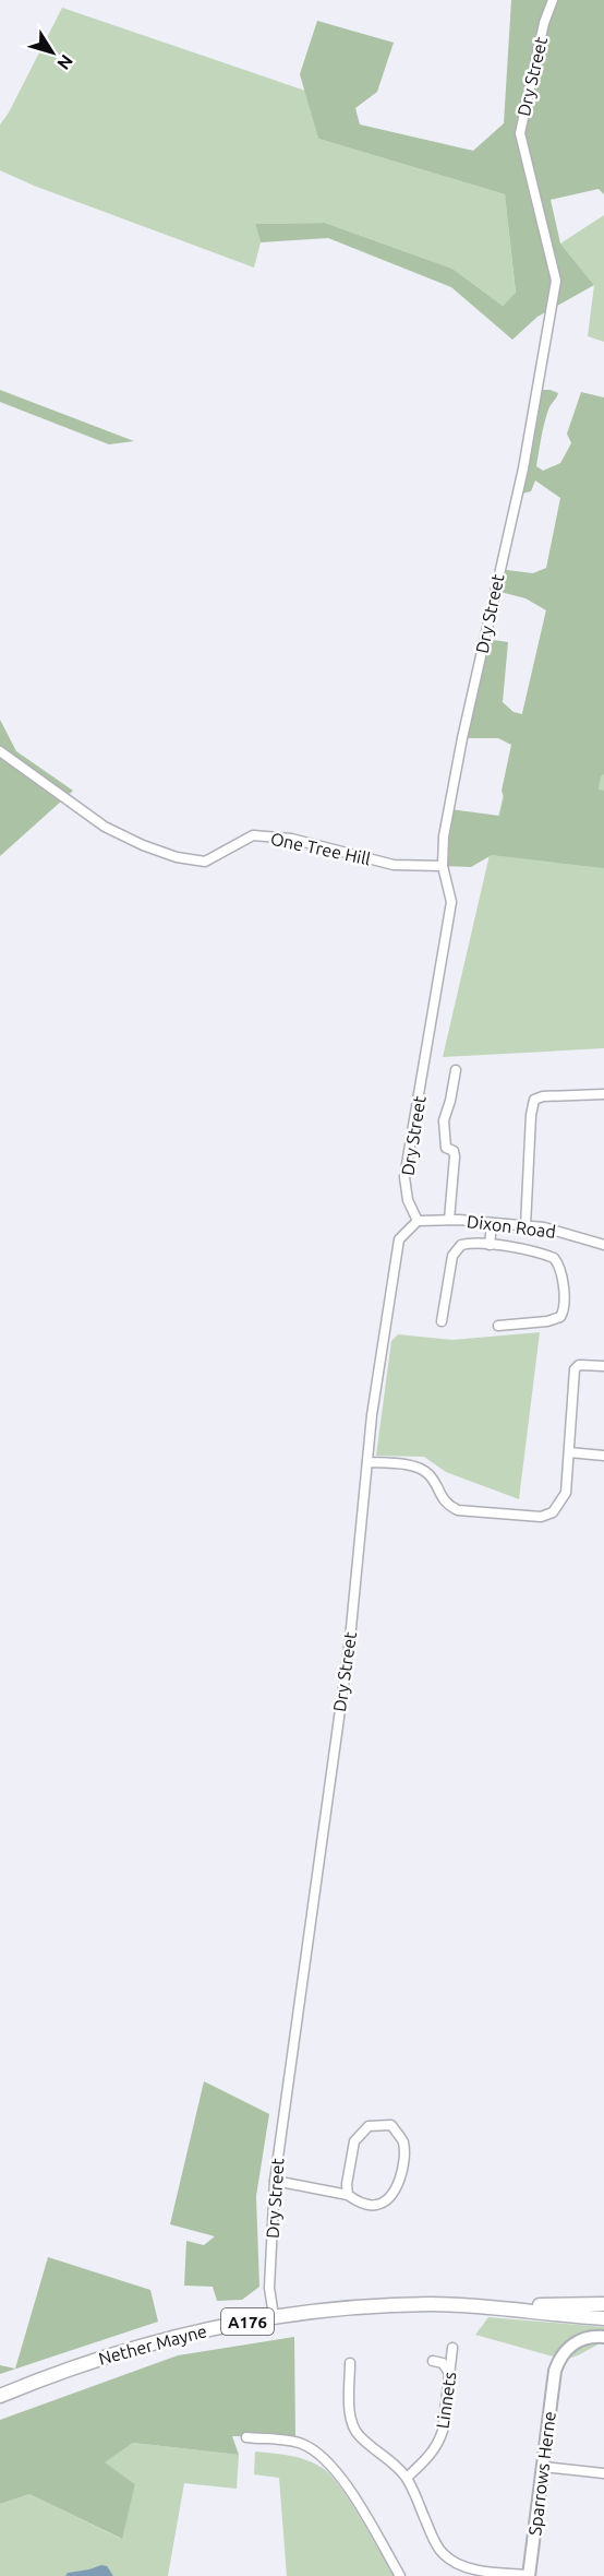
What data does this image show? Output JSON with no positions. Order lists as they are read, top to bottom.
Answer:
{
  "streets": {
    "main road": ["A176", "Nether Mayne"],
    "street": [
      "Dry Street",
      "One Tree Hill",
      "Dixon Road",
      "Linnets",
      "Sparrows Herne"
    ]
  },
  "crossings": [
    ["Dry Street", "One Tree Hill"],
    ["Dry Street", "Dixon Road"],
    ["Dry Street", "Nether Mayne"]
  ],
  "north": "bottom right"
}
